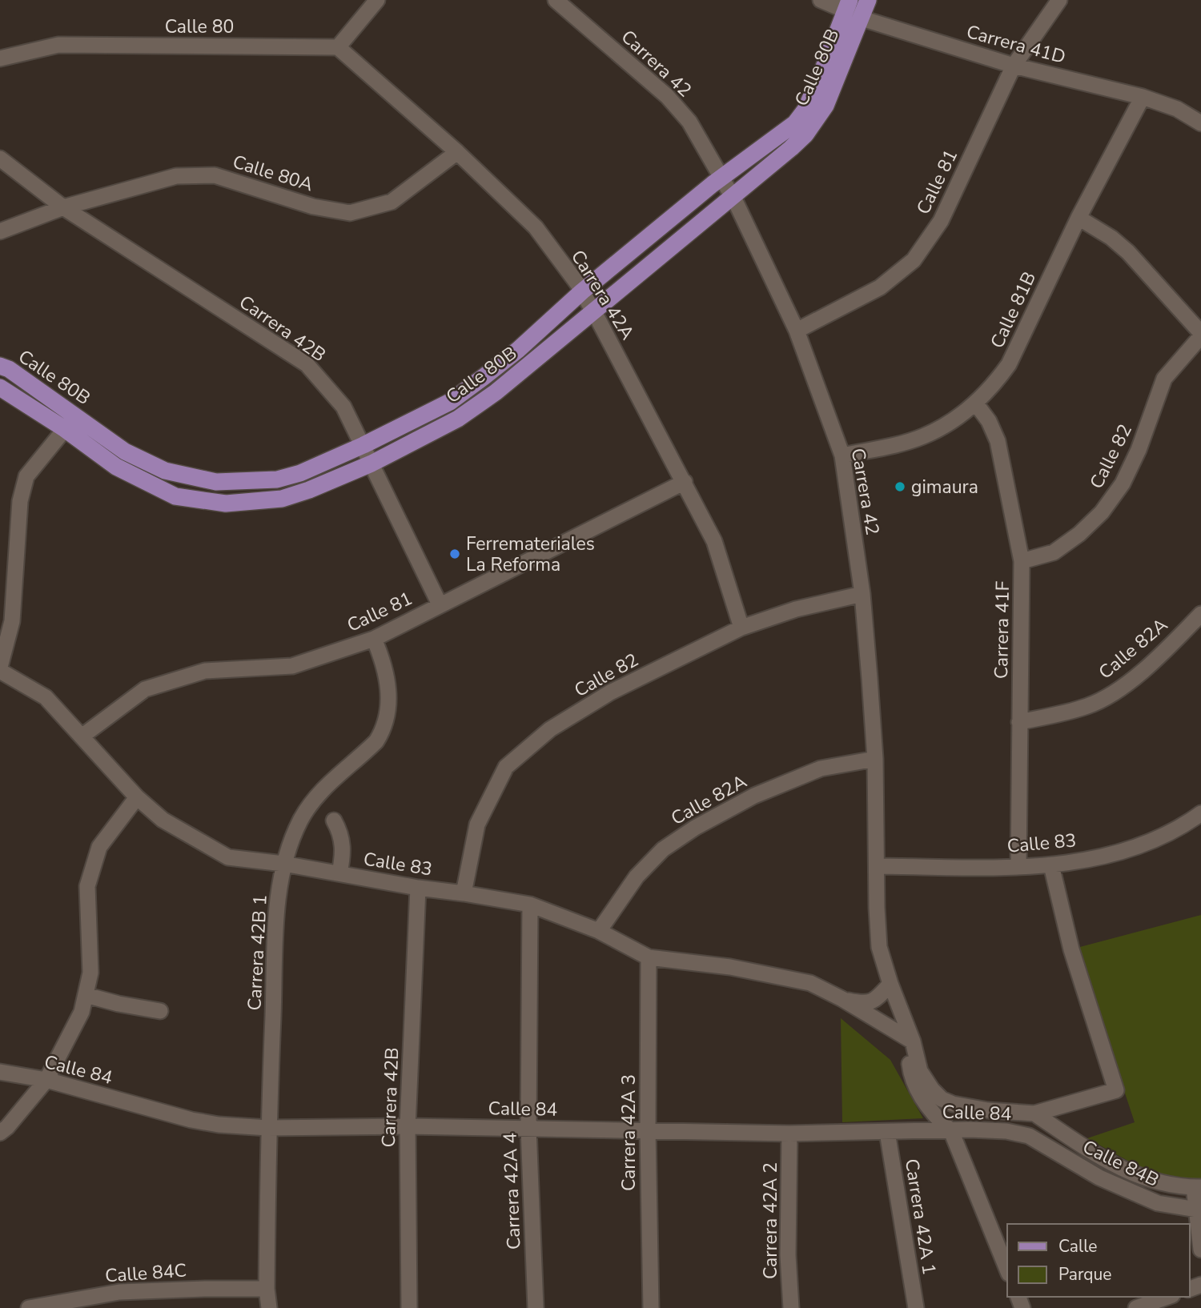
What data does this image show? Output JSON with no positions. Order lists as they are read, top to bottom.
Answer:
{
  "streets": {
    "main road": ["Calle 80B"],
    "street": [
      "Calle 80",
      "Carrera 41D",
      "Carrera 42",
      "Calle 80A",
      "Calle 81",
      "Carrera 42A",
      "Calle 81B",
      "Carrera 42B",
      "Calle 82",
      "Carrera 41F",
      "Calle 82A",
      "Calle 83",
      "Carrera 42B 1",
      "Calle 84",
      "Carrera 42A 3",
      "Calle 84B",
      "Carrera 42A 4",
      "Carrera 42A 1",
      "Carrera 42A 2",
      "Calle 84C"
    ]
  },
  "crossings": [
    ["Calle 80", "Carrera 42A"],
    ["Carrera 41D", "Calle 80B"],
    ["Carrera 41D", "Calle 81"],
    ["Carrera 41D", "Calle 81B"],
    ["Carrera 42", "Calle 80B"],
    ["Carrera 42", "Calle 81"],
    ["Carrera 42", "Calle 81B"],
    ["Carrera 42", "Calle 82"],
    ["Carrera 42", "Calle 82A"],
    ["Carrera 42", "Calle 83"],
    ["Carrera 42", "Calle 84"],
    ["Calle 80B", "Carrera 42A"],
    ["Calle 80B", "Carrera 42B"],
    ["Calle 80A", "Carrera 42A"],
    ["Calle 80A", "Carrera 42B"],
    ["Calle 81", "Carrera 42A"],
    ["Calle 81", "Carrera 42B"],
    ["Calle 81", "Calle 83"],
    ["Calle 81", "Carrera 42B 1"],
    ["Carrera 42A", "Calle 82"],
    ["Calle 81B", "Carrera 41F"],
    ["Carrera 42B", "Calle 83"],
    ["Carrera 42B", "Calle 84"],
    ["Calle 82", "Carrera 41F"],
    ["Calle 82", "Calle 83"],
    ["Carrera 41F", "Calle 82A"],
    ["Carrera 41F", "Calle 83"],
    ["Calle 82A", "Calle 83"],
    ["Calle 83", "Carrera 42B 1"],
    ["Calle 83", "Calle 84"],
    ["Calle 83", "Carrera 42A 3"],
    ["Calle 83", "Carrera 42A 4"],
    ["Carrera 42B 1", "Calle 84"],
    ["Carrera 42B 1", "Calle 84C"],
    ["Calle 84", "Carrera 42A 3"],
    ["Calle 84", "Calle 84B"],
    ["Calle 84", "Carrera 42A 4"],
    ["Calle 84", "Carrera 42A 1"],
    ["Calle 84", "Carrera 42A 2"]
  ],
  "places": ["gimaura", "Ferremateriales La Reforma"],
  "legend": ["Calle", "Parque"]
}
